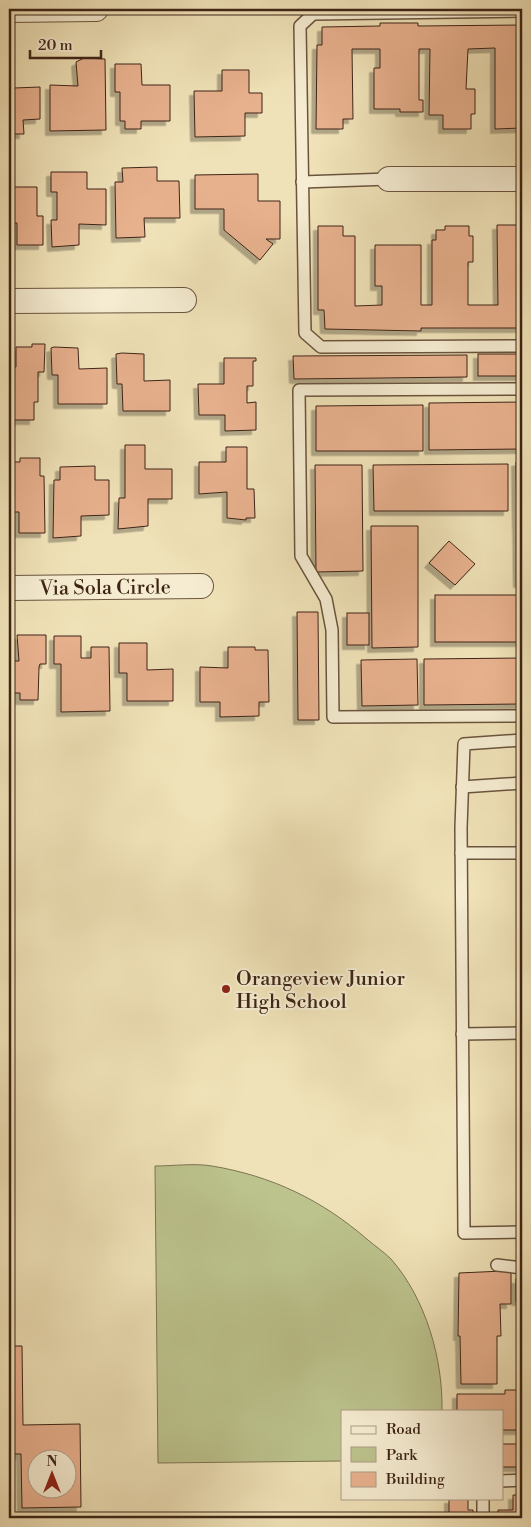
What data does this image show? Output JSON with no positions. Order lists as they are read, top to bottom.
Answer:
{
  "streets": {
    "street": ["Via Sola Circle"]
  },
  "places": ["Orangeview Junior High School"],
  "legend": ["Road", "Park", "Building"],
  "scale_bar": "20 m",
  "north": "top"
}
